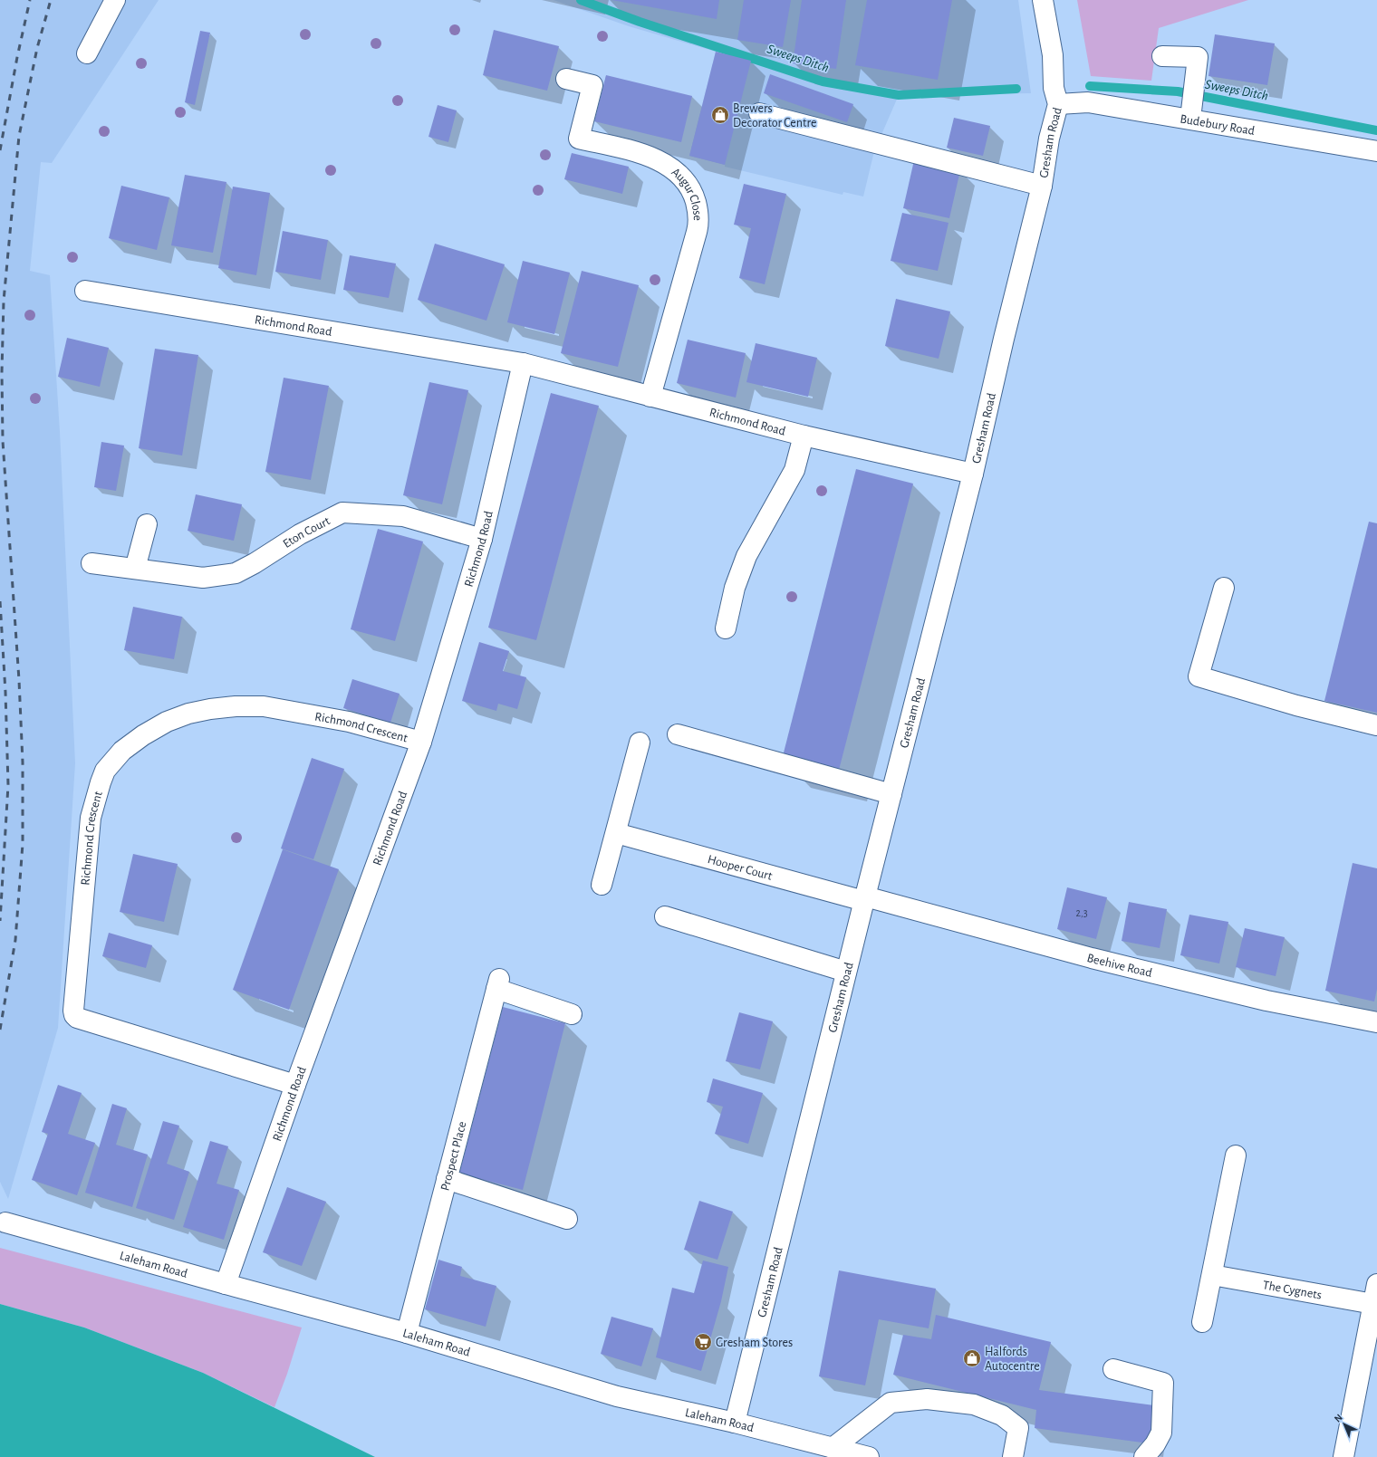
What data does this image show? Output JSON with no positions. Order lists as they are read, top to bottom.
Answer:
{
  "streets": {
    "street": [
      "Budebury Road",
      "Gresham Road",
      "Augur Close",
      "Richmond Road",
      "Eton Court",
      "Richmond Crescent",
      "Hooper Court",
      "Beehive Road",
      "Prospect Place",
      "Laleham Road",
      "The Cygnets"
    ]
  },
  "crossings": [
    ["Budebury Road", "Gresham Road"],
    ["Gresham Road", "Richmond Road"],
    ["Gresham Road", "Hooper Court"],
    ["Gresham Road", "Beehive Road"],
    ["Gresham Road", "Laleham Road"],
    ["Augur Close", "Richmond Road"],
    ["Richmond Road", "Eton Court"],
    ["Richmond Road", "Richmond Crescent"],
    ["Richmond Road", "Laleham Road"],
    ["Hooper Court", "Beehive Road"],
    ["Prospect Place", "Laleham Road"]
  ],
  "water": ["Sweeps Ditch"],
  "places": {
    "shop": ["Brewers Decorator Centre", "Halfords Autocentre"],
    "supermarket": ["Gresham Stores"]
  },
  "house_numbers": ["2,3"],
  "north": "top left"
}
